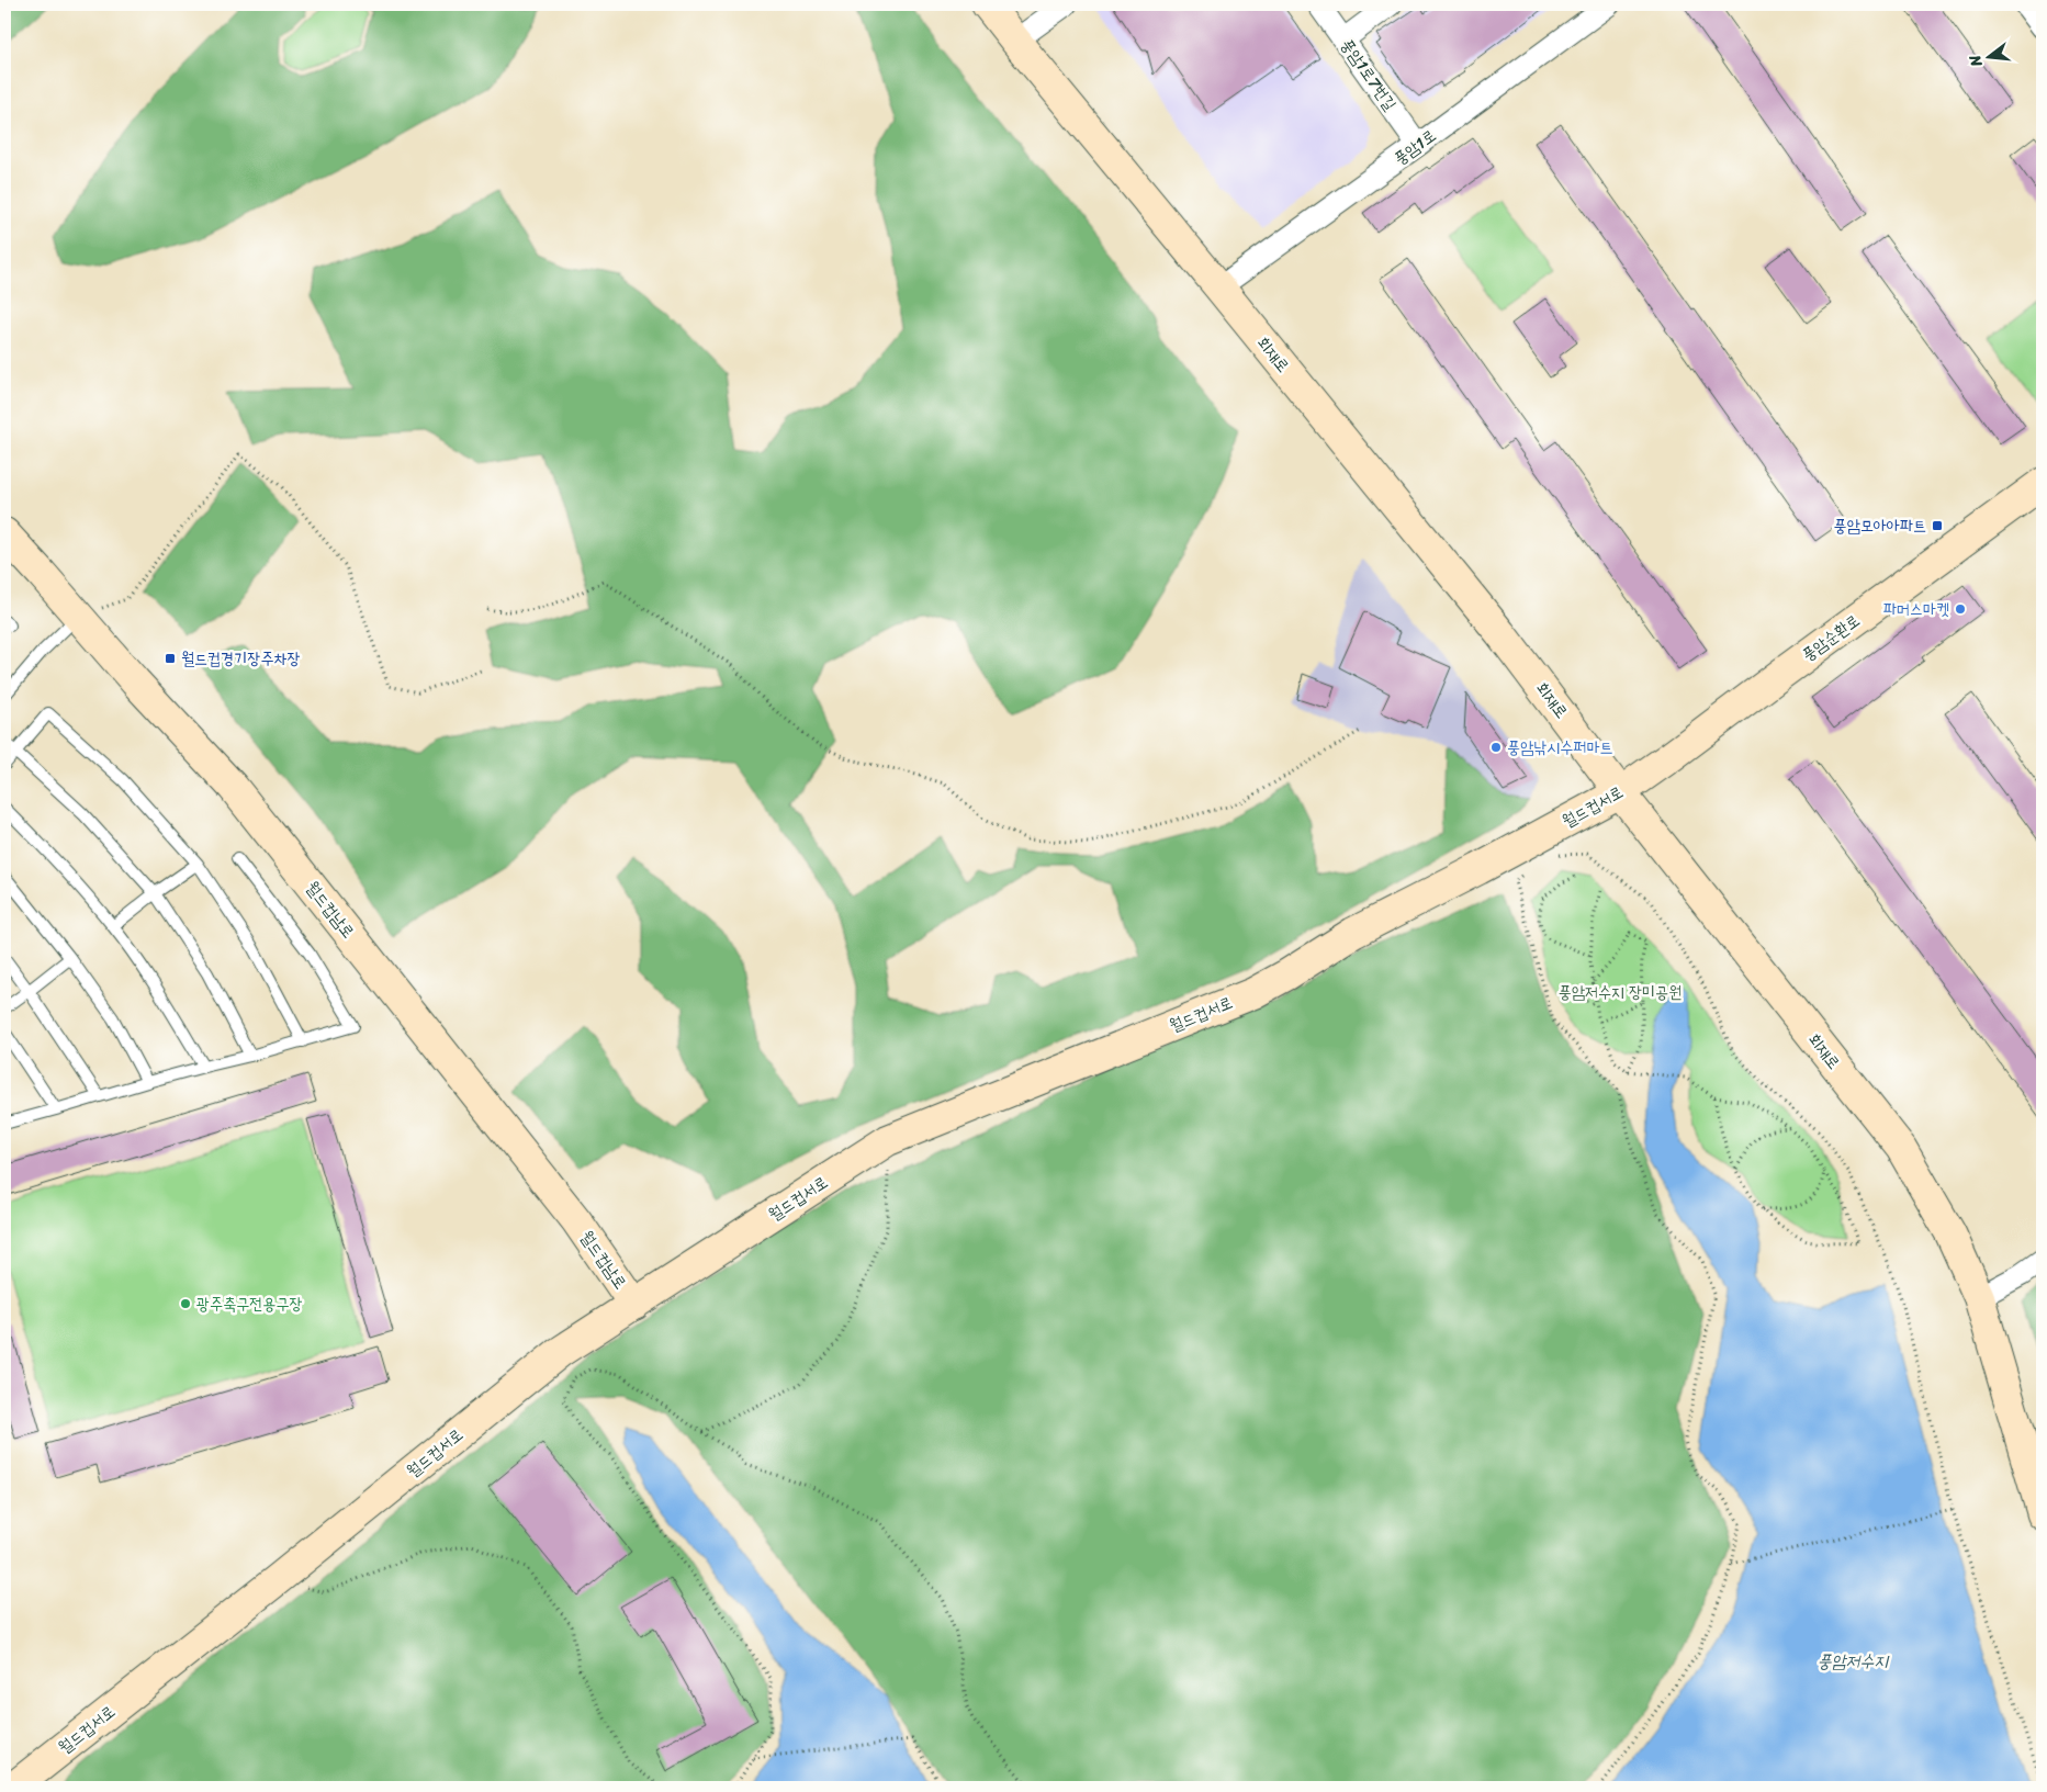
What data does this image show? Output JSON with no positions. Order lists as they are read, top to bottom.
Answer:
{
  "streets": {
    "street": [
      "풍암1로7번길",
      "풍암1로",
      "회재로",
      "풍암순환로",
      "월드컵서로",
      "월드컵남로"
    ]
  },
  "crossings": [
    ["풍암1로7번길", "풍암1로"],
    ["풍암1로", "회재로"],
    ["회재로", "월드컵서로"],
    ["풍암순환로", "월드컵서로"],
    ["월드컵서로", "월드컵남로"]
  ],
  "water": ["풍암저수지"],
  "parks": ["풍암저수지 장미공원"],
  "places": {
    "transit": ["풍암모아아파트", "월드컵경기장주차장"],
    "other": ["파머스마켓", "풍암낚시수퍼마트", "광주축구전용구장"]
  },
  "north": "left"
}
